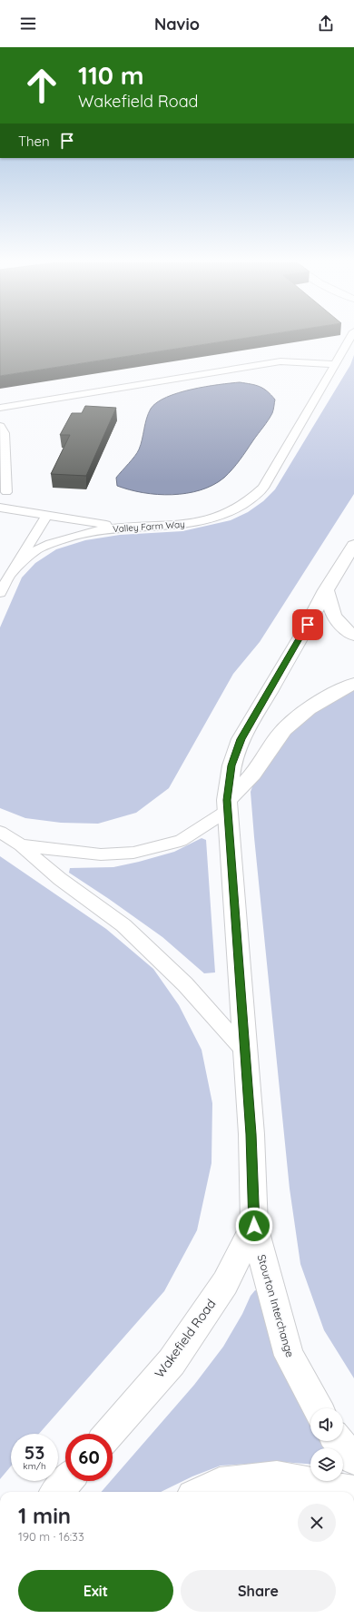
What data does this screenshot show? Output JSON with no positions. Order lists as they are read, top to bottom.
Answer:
{
  "streets": {
    "main road": ["Stourton Interchange", "Wakefield Road"],
    "lane": ["Valley Farm Way"]
  },
  "crossings": [
    ["Stourton Interchange", "Wakefield Road"]
  ],
  "page": {
    "header": "Navio",
    "turn": ["110 m", "Wakefield Road"],
    "then": "Then",
    "speed": "53 km/h",
    "limit": "60",
    "heading": ["1 min", "190 m · 16:33"],
    "buttons": ["Exit", "Share"]
  }
}
